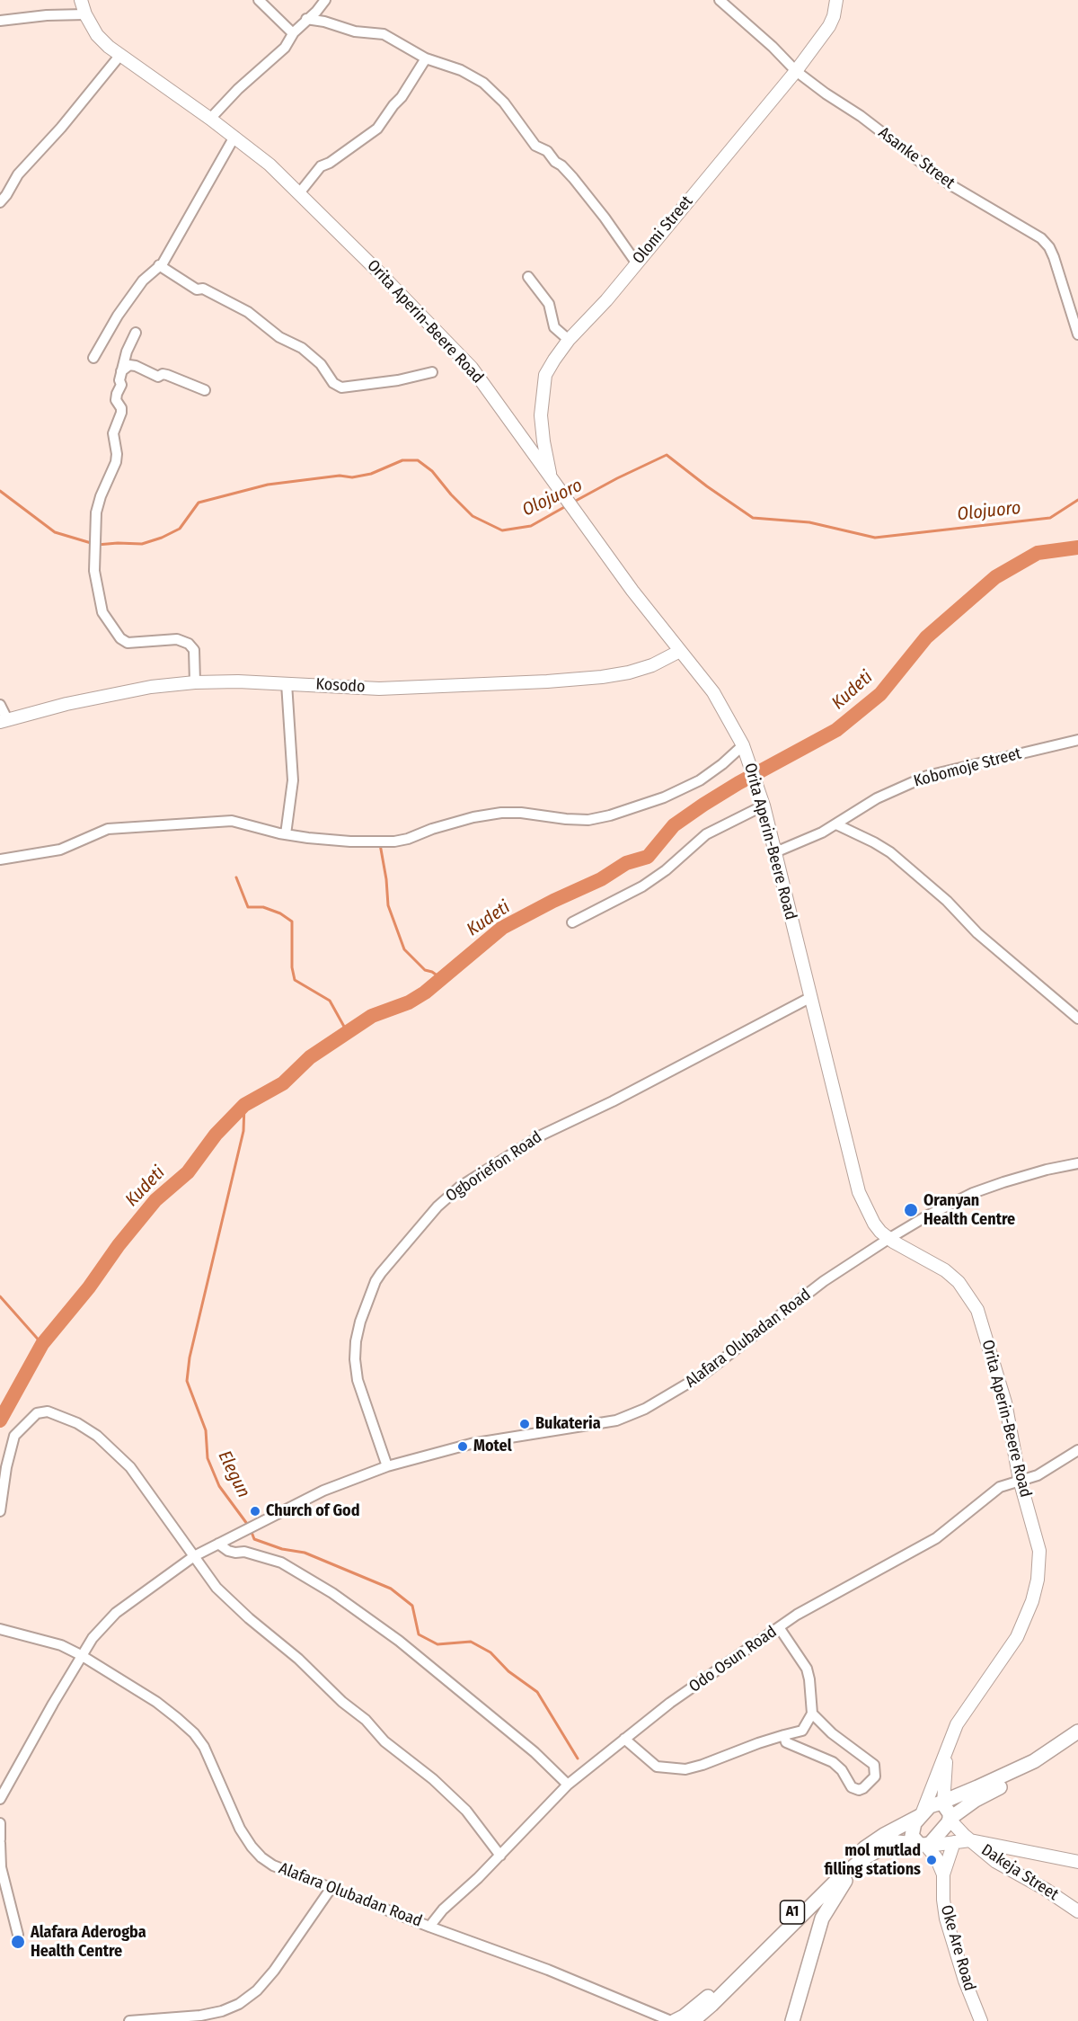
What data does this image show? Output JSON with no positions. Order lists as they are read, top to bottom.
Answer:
{
  "streets": {
    "highway": ["A1"],
    "main road": [
      "Olomi Street",
      "Orita Aperin-Beere Road",
      "Kosodo",
      "Dakeja Street",
      "Oke Are Road"
    ],
    "street": [
      "Asanke Street",
      "Kobomoje Street",
      "Ogboriefon Road",
      "Alafara Olubadan Road",
      "Odo Osun Road"
    ]
  },
  "crossings": [
    ["Asanke Street", "Olomi Street"],
    ["Olomi Street", "Orita Aperin-Beere Road"],
    ["Orita Aperin-Beere Road", "Kosodo"],
    ["Orita Aperin-Beere Road", "Kobomoje Street"],
    ["Orita Aperin-Beere Road", "Ogboriefon Road"],
    ["Orita Aperin-Beere Road", "Alafara Olubadan Road"],
    ["Orita Aperin-Beere Road", "Odo Osun Road"],
    ["Orita Aperin-Beere Road", "A1"],
    ["Ogboriefon Road", "Alafara Olubadan Road"],
    ["Alafara Olubadan Road", "Odo Osun Road"],
    ["Alafara Olubadan Road", "A1"],
    ["Dakeja Street", "A1"],
    ["Dakeja Street", "Oke Are Road"],
    ["A1", "Oke Are Road"]
  ],
  "water": ["Olojuoro", "Kudeti", "Elegun"],
  "places": [
    "Oranyan Health Centre",
    "Bukateria",
    "Motel",
    "Church of God",
    "mol mutlad filling stations",
    "Alafara Aderogba Health Centre"
  ]
}
